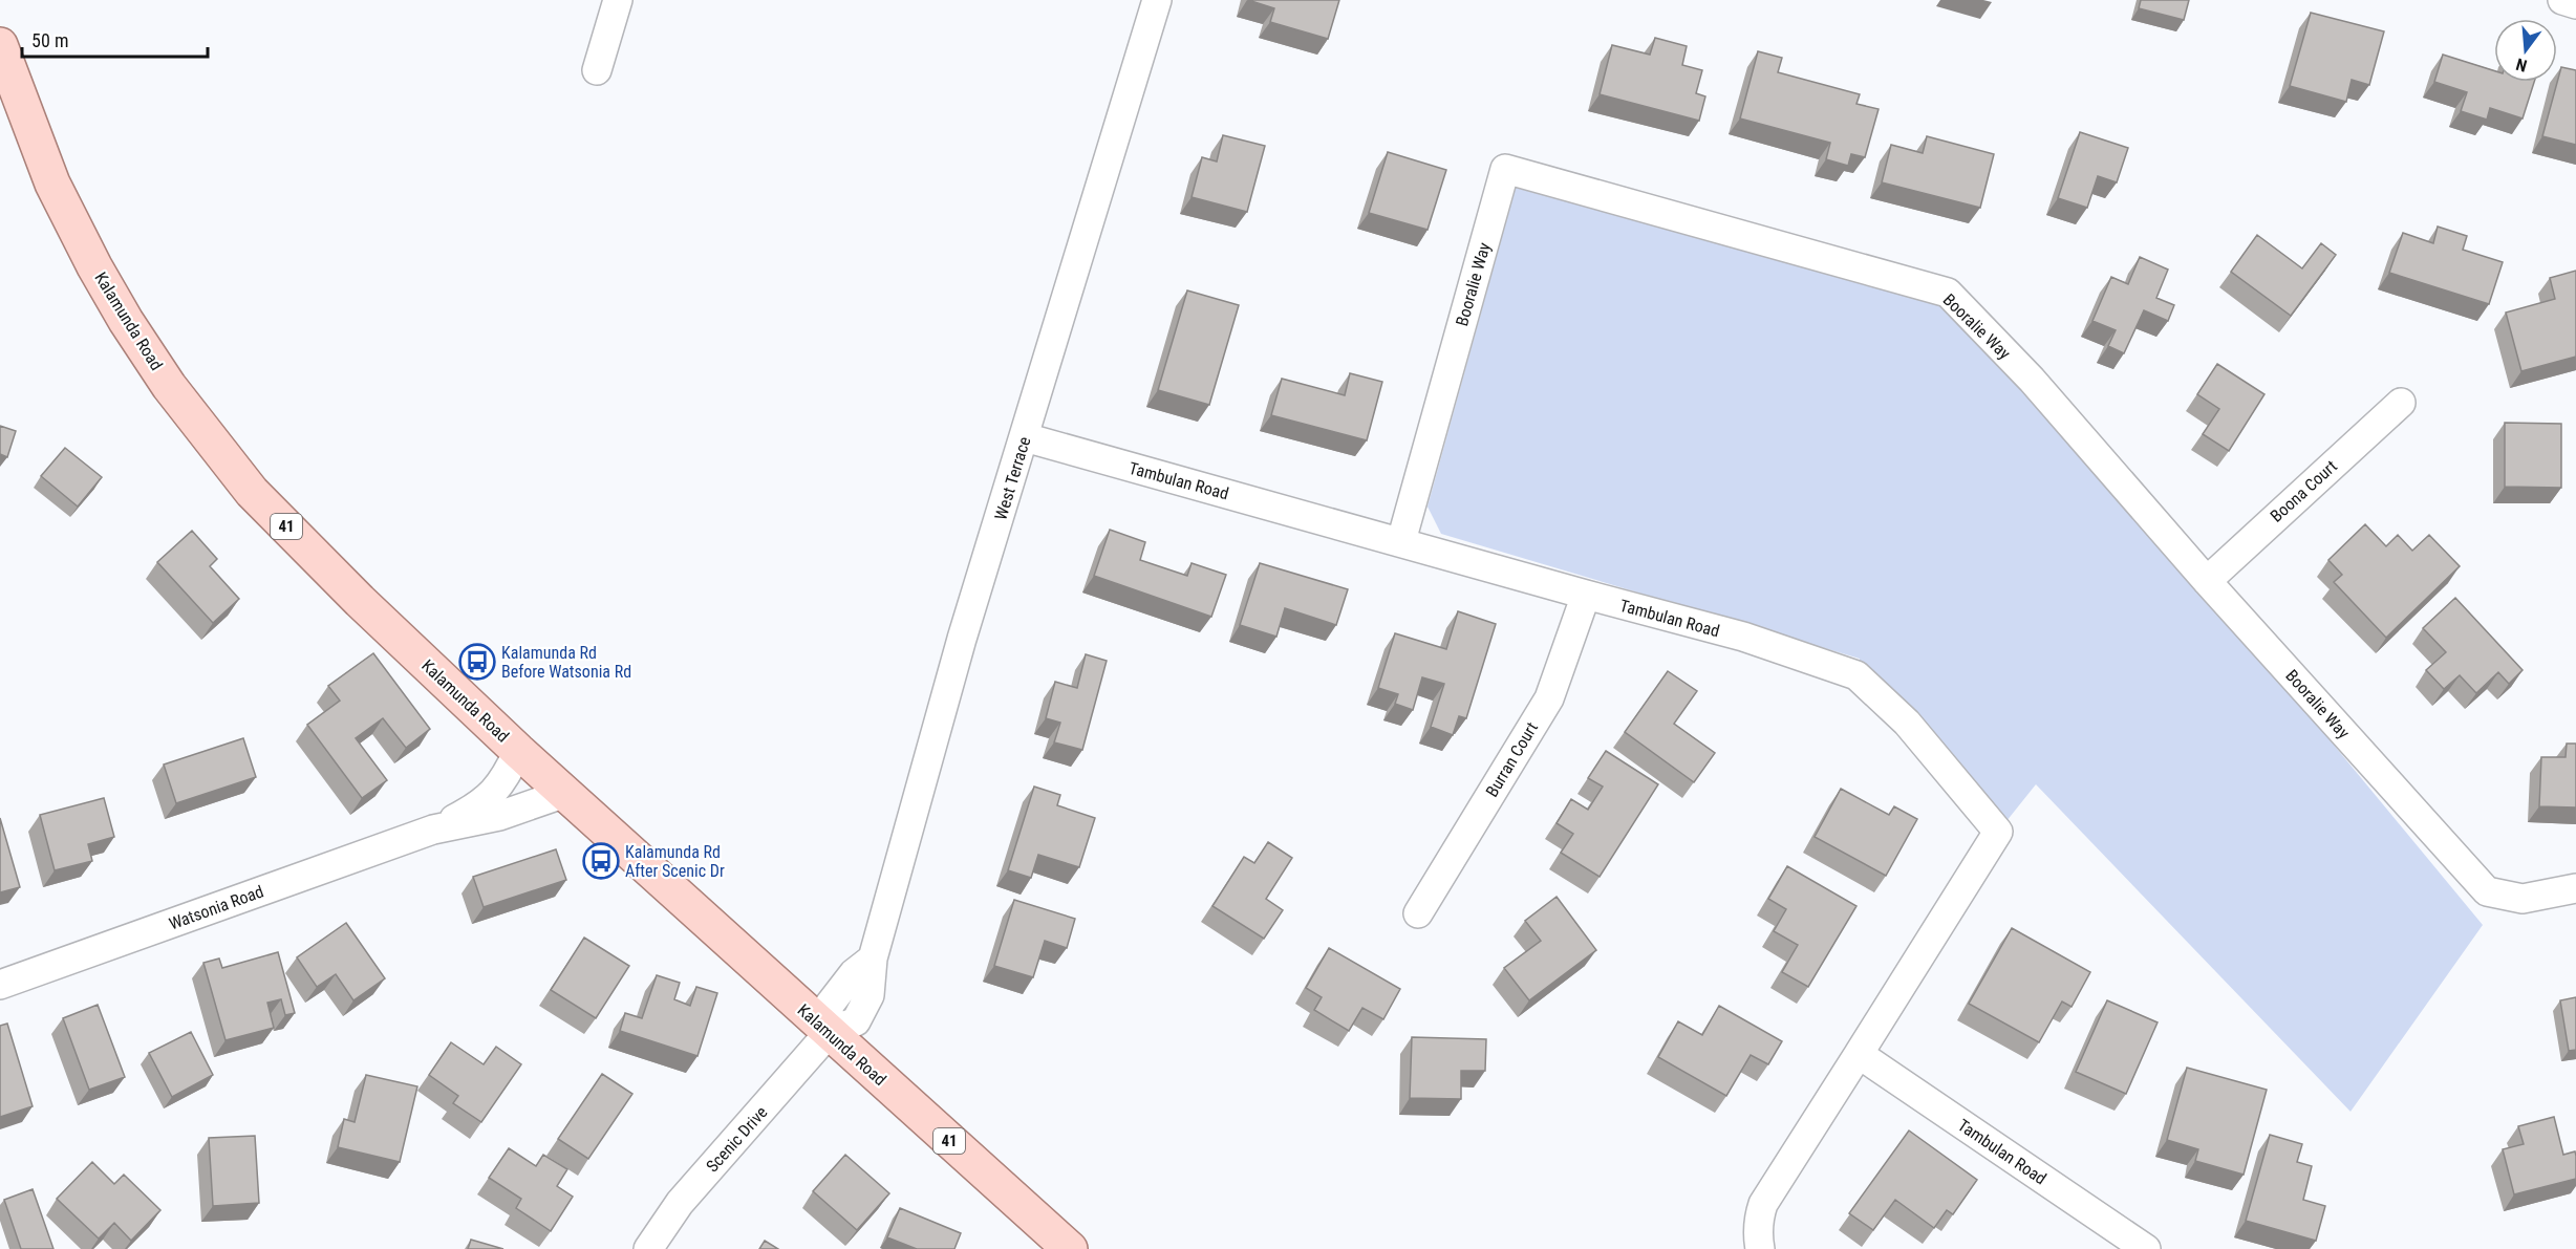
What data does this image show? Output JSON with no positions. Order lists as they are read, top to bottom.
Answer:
{
  "streets": {
    "main road": ["Kalamunda Road", "41"],
    "street": [
      "Booralie Way",
      "West Terrace",
      "Tambulan Road",
      "Boona Court",
      "Burran Court",
      "Watsonia Road",
      "Scenic Drive"
    ]
  },
  "crossings": [
    ["Booralie Way", "Tambulan Road"],
    ["Booralie Way", "Boona Court"],
    ["Kalamunda Road", "West Terrace"],
    ["Kalamunda Road", "Watsonia Road"],
    ["Kalamunda Road", "Scenic Drive"],
    ["West Terrace", "Tambulan Road"],
    ["West Terrace", "Scenic Drive"],
    ["Tambulan Road", "Burran Court"]
  ],
  "places": {
    "bus stop": ["Kalamunda Rd Before Watsonia Rd", "Kalamunda Rd After Scenic Dr"]
  },
  "scale_bar": "50 m",
  "north": "bottom"
}
